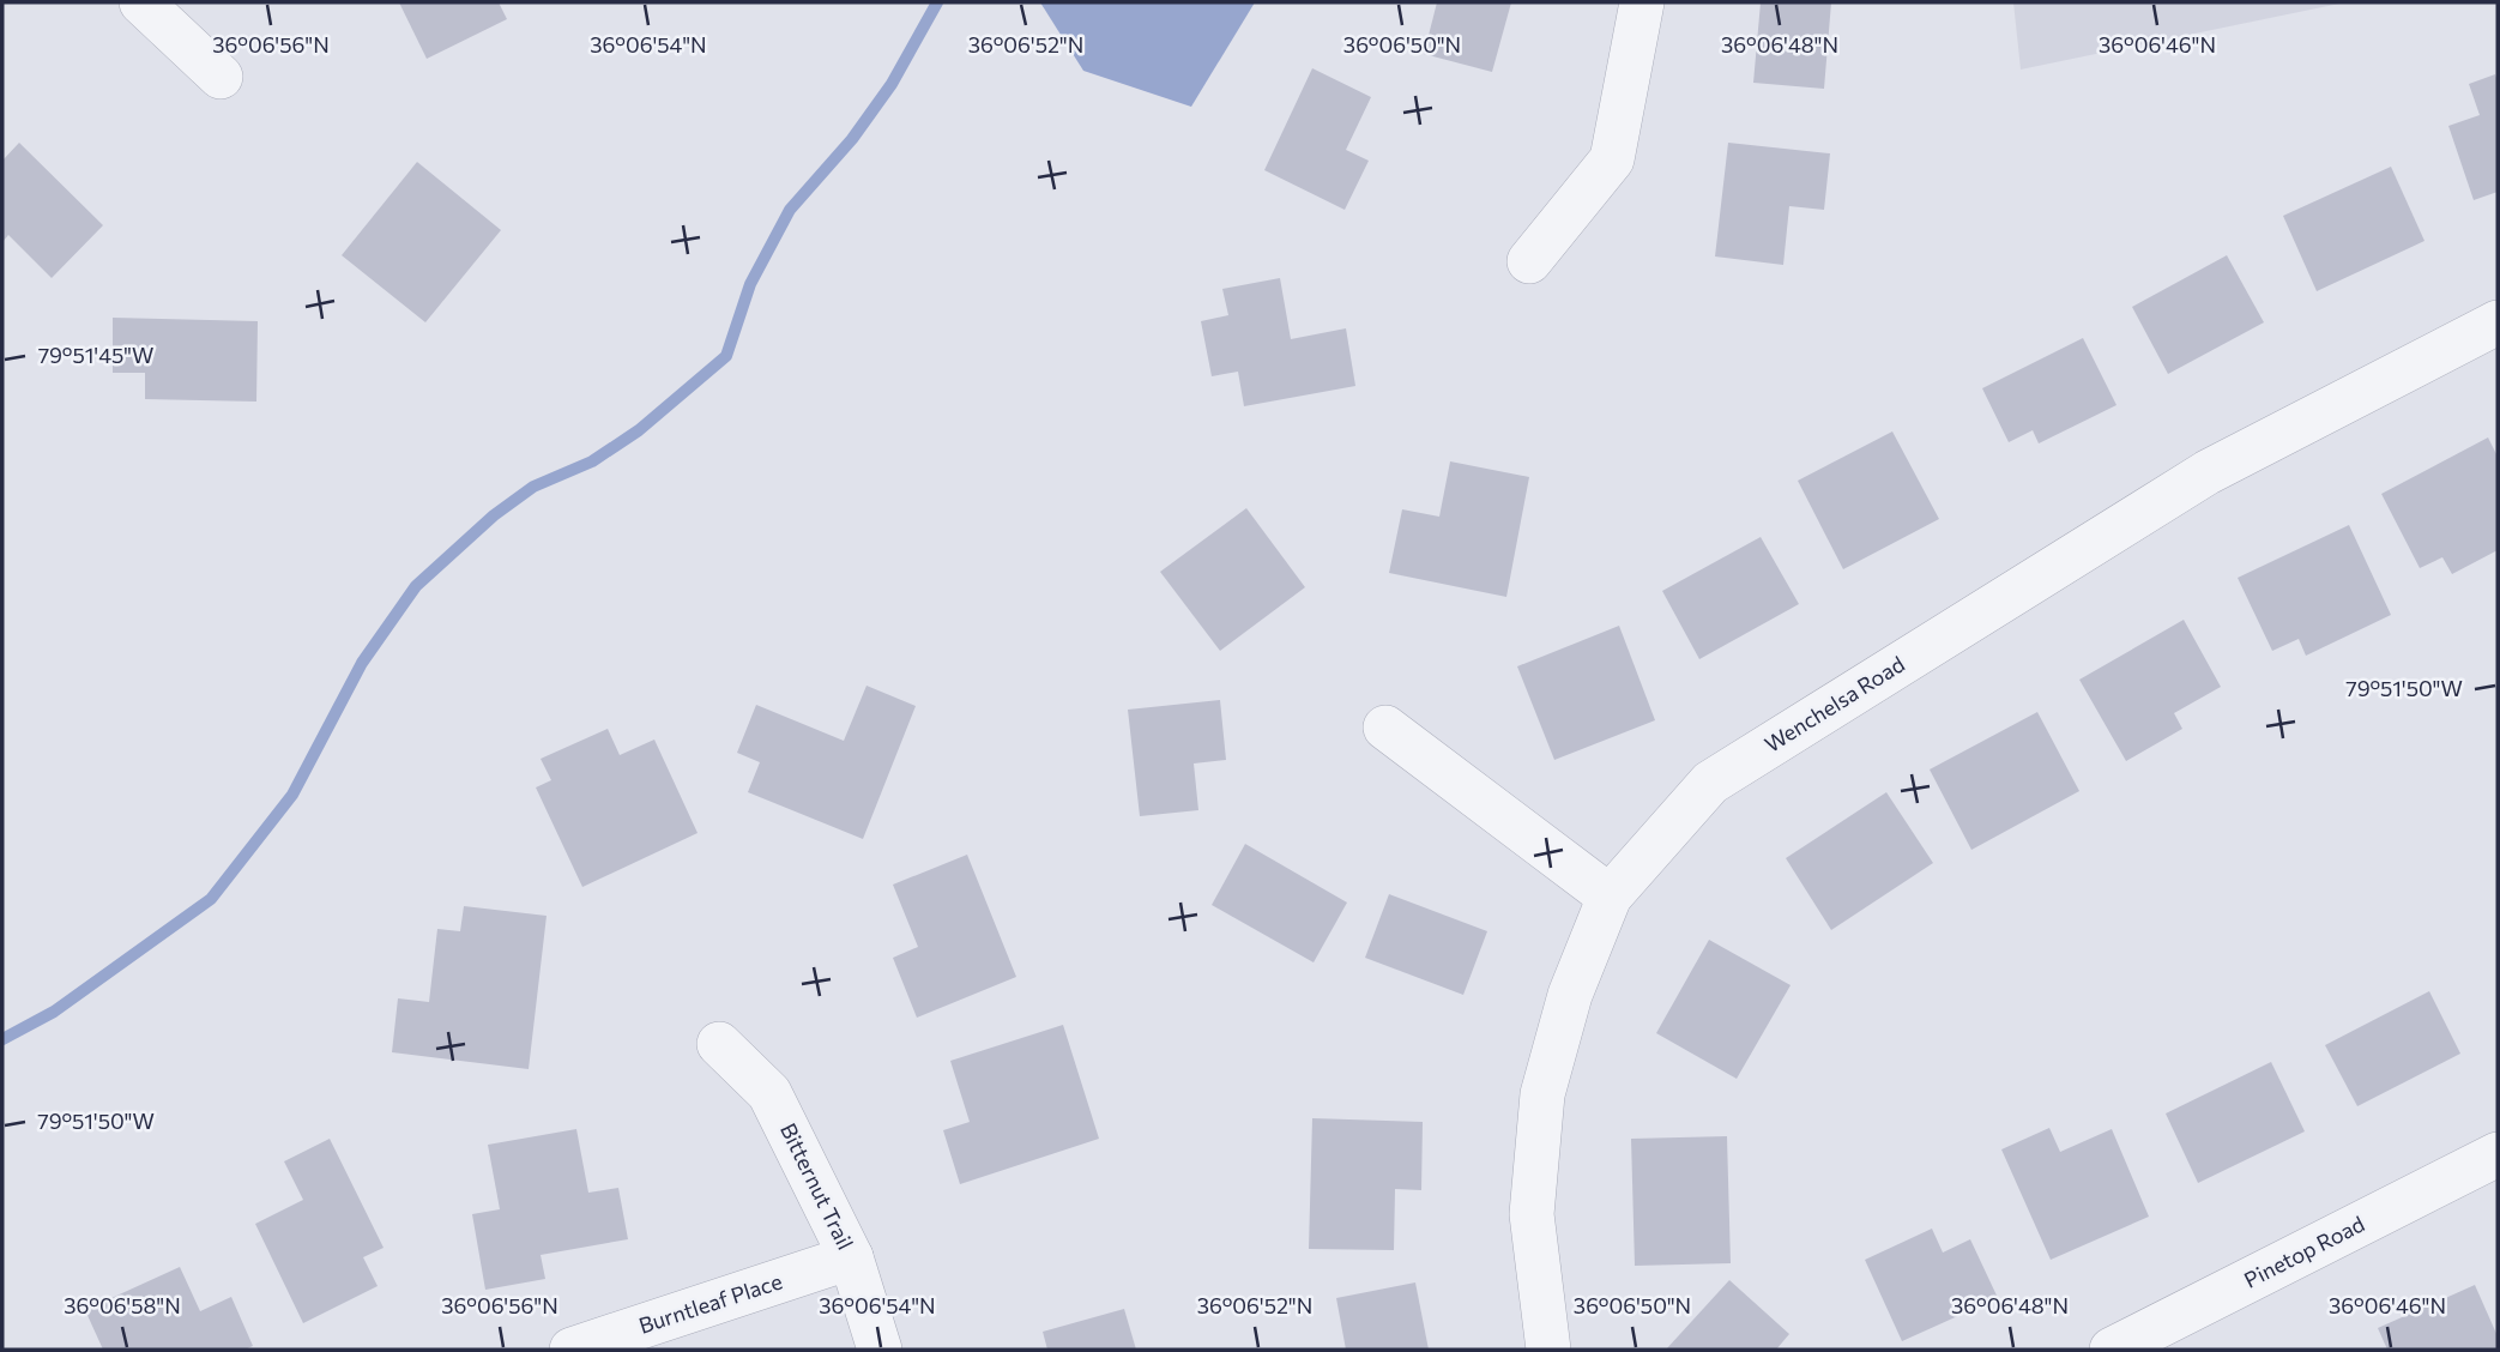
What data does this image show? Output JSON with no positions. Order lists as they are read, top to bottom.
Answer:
{
  "streets": {
    "street": [
      "Wenchelsa Road",
      "Bitternut Trail",
      "Pinetop Road",
      "Burntleaf Place"
    ]
  },
  "crossings": [
    ["Bitternut Trail", "Burntleaf Place"]
  ],
  "coordinates": [
    "36°06'56\"N",
    "36°06'54\"N",
    "36°06'52\"N",
    "36°06'50\"N",
    "36°06'48\"N",
    "36°06'46\"N",
    "79°51'45\"W",
    "79°51'50\"W",
    "36°06'58\"N"
  ]
}
